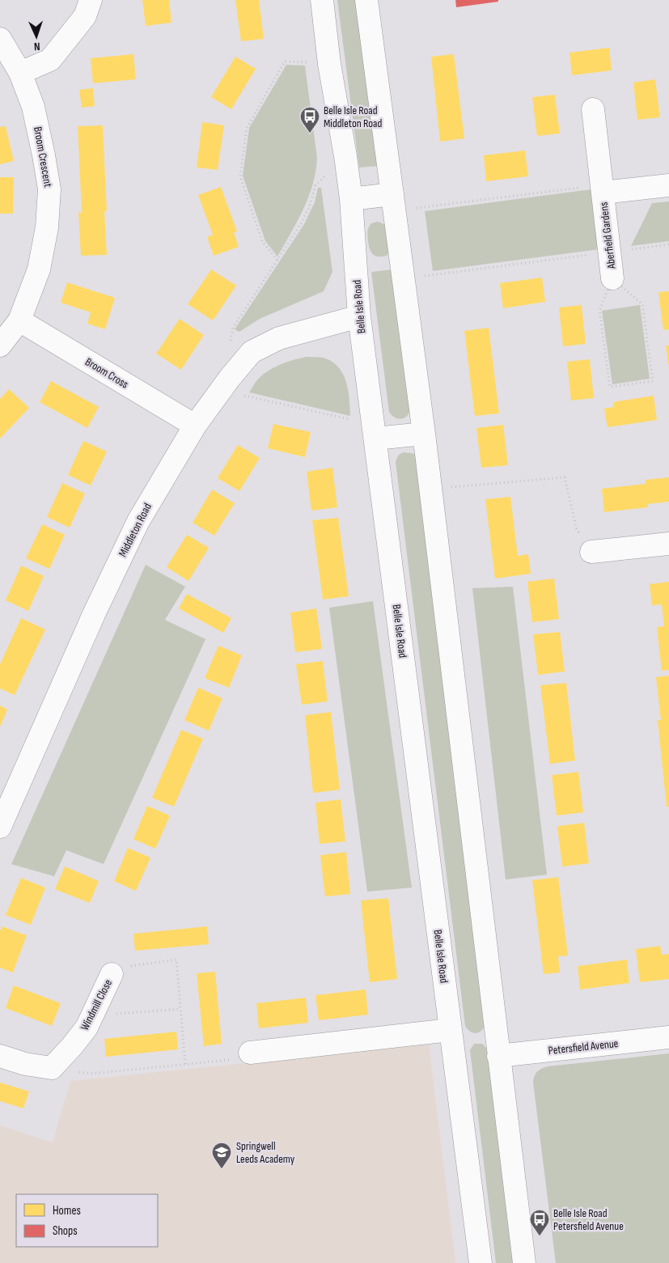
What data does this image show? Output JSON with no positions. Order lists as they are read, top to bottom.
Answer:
{
  "streets": {
    "street": [
      "Broom Crescent",
      "Aberfield Gardens",
      "Belle Isle Road",
      "Broom Cross",
      "Middleton Road",
      "Windmill Close",
      "Petersfield Avenue"
    ]
  },
  "crossings": [
    ["Broom Crescent", "Broom Cross"],
    ["Belle Isle Road", "Middleton Road"],
    ["Broom Cross", "Middleton Road"]
  ],
  "places": {
    "bus stop": ["Belle Isle Road Middleton Road", "Belle Isle Road Petersfield Avenue"],
    "school or university": ["Springwell Leeds Academy"]
  },
  "legend": ["Homes", "Shops"],
  "north": "bottom"
}
